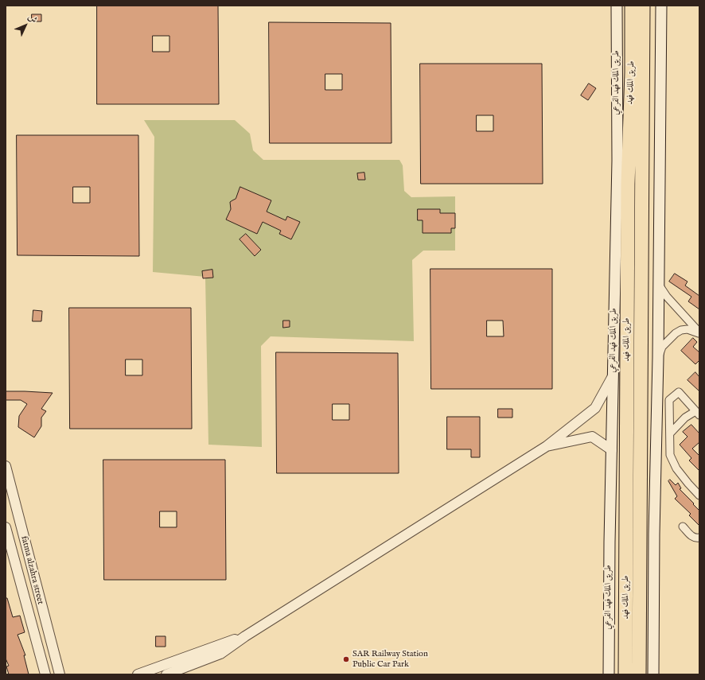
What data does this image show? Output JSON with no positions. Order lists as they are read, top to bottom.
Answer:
{
  "streets": {
    "highway": ["طريق الملك فهد"],
    "main road": ["طريق الملك فهد الفرعي"],
    "street": ["fatma alzahra street"]
  },
  "places": ["SAR Railway Station Public Car Park"],
  "north": "top right"
}
